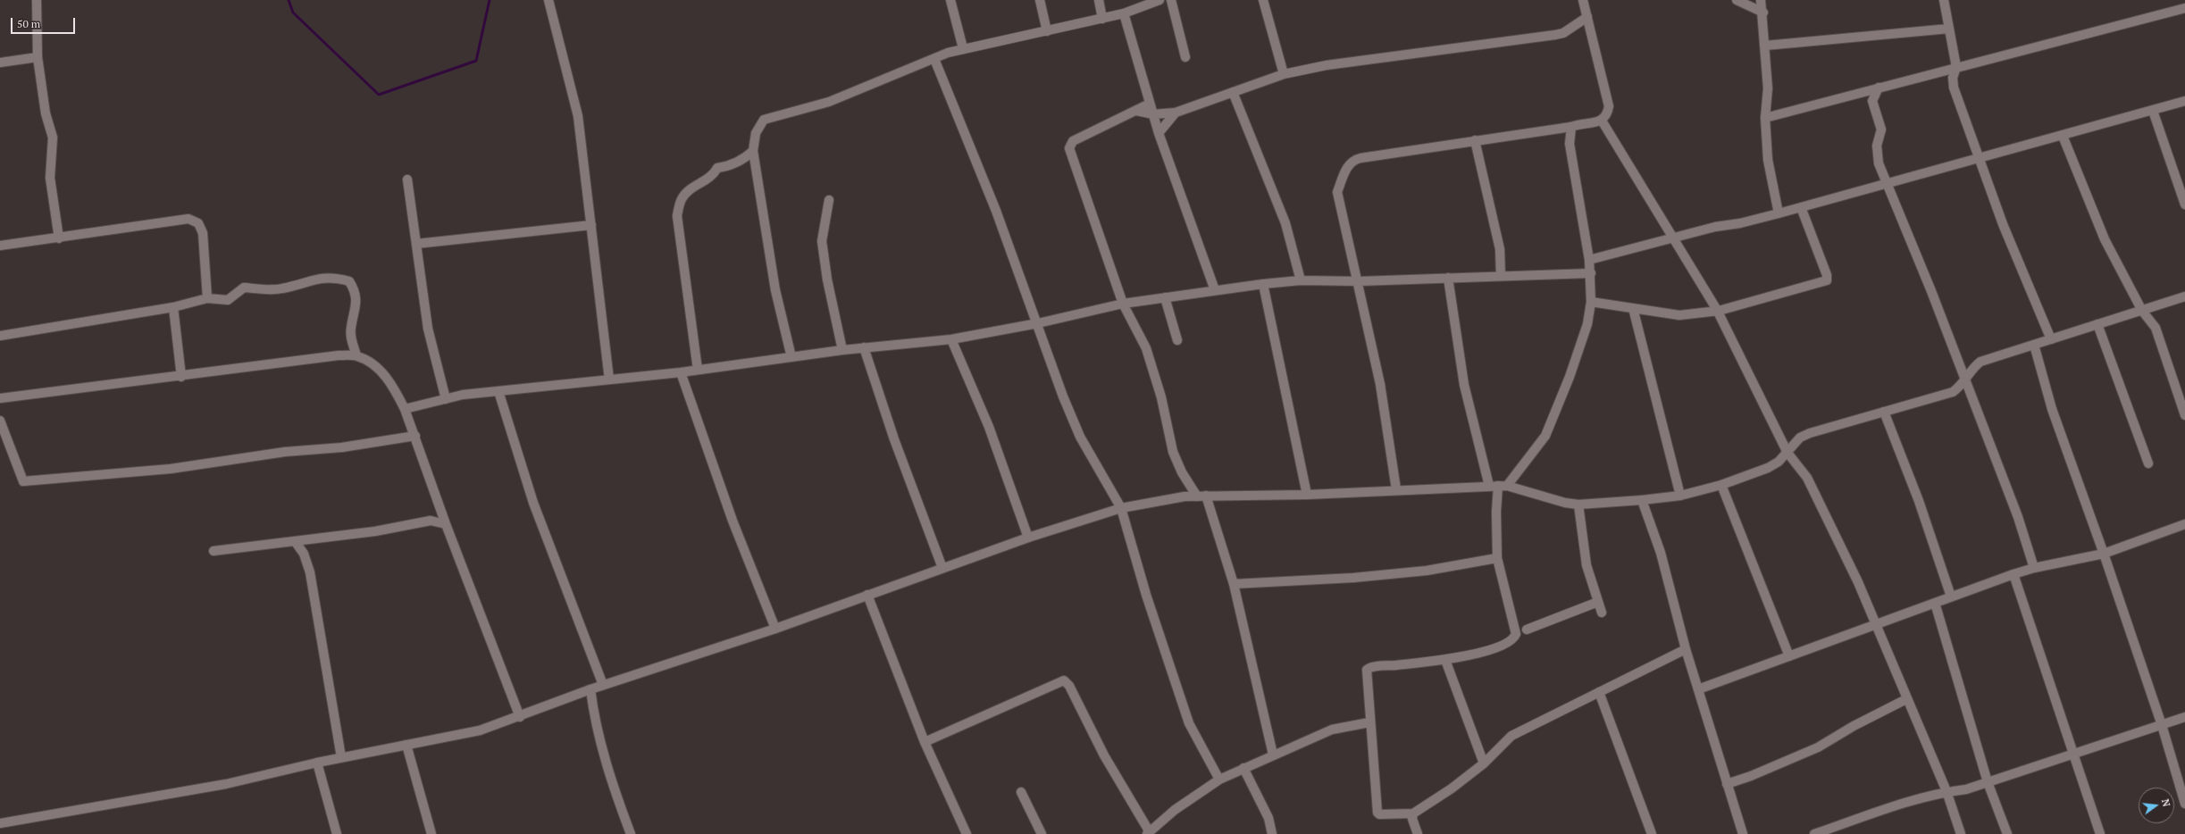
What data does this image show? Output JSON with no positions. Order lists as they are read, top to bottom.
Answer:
{
  "scale_bar": "50 m",
  "north": "right"
}
